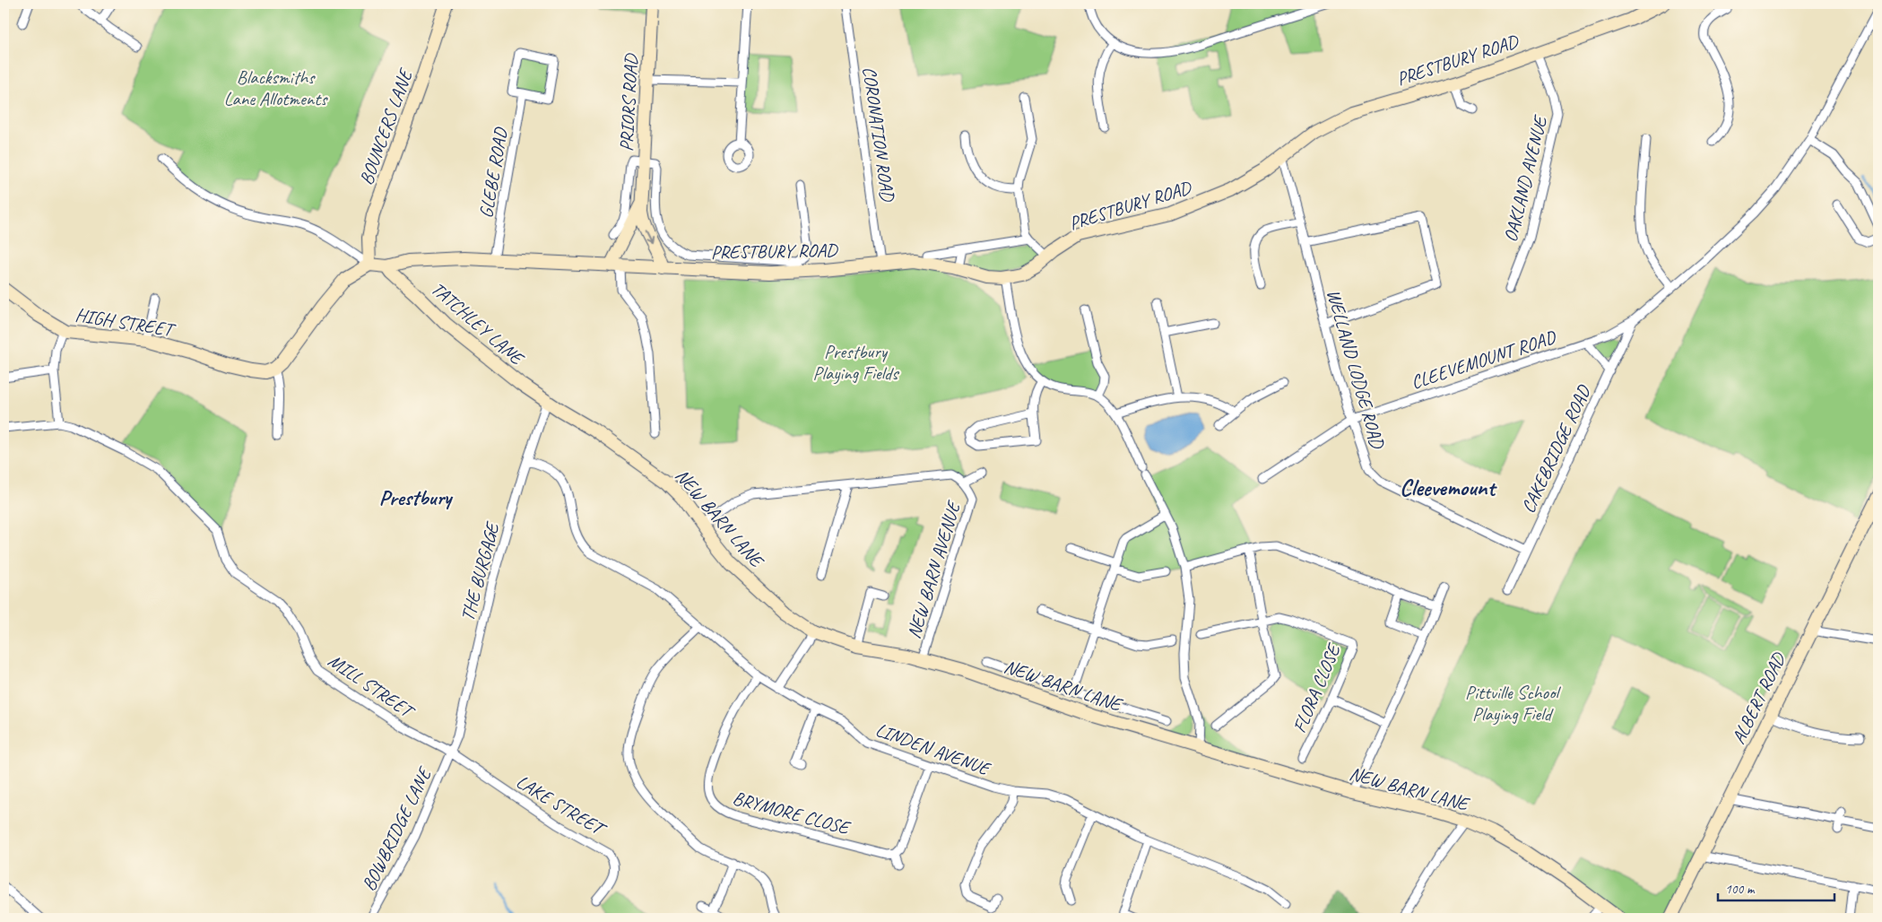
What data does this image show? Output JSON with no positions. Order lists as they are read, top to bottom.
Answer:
{
  "streets": {
    "main road": [
      "PRESTBURY ROAD",
      "PRIORS ROAD",
      "BOUNCERS LANE",
      "HIGH STREET",
      "TATCHLEY LANE",
      "NEW BARN LANE",
      "ALBERT ROAD"
    ],
    "street": [
      "CORONATION ROAD",
      "GLEBE ROAD",
      "OAKLAND AVENUE",
      "CLEEVEMOUNT ROAD",
      "WELLAND LODGE ROAD",
      "CAKEBRIDGE ROAD",
      "NEW BARN AVENUE",
      "THE BURGAGE",
      "MILL STREET",
      "FLORA CLOSE",
      "LINDEN AVENUE",
      "LAKE STREET",
      "BRYMORE CLOSE",
      "BOWBRIDGE LANE"
    ]
  },
  "crossings": [
    ["PRESTBURY ROAD", "PRIORS ROAD"],
    ["PRESTBURY ROAD", "BOUNCERS LANE"],
    ["PRESTBURY ROAD", "CORONATION ROAD"],
    ["PRESTBURY ROAD", "GLEBE ROAD"],
    ["PRESTBURY ROAD", "OAKLAND AVENUE"],
    ["PRESTBURY ROAD", "TATCHLEY LANE"],
    ["PRESTBURY ROAD", "WELLAND LODGE ROAD"],
    ["TATCHLEY LANE", "NEW BARN LANE"],
    ["TATCHLEY LANE", "THE BURGAGE"],
    ["CLEEVEMOUNT ROAD", "WELLAND LODGE ROAD"],
    ["CLEEVEMOUNT ROAD", "CAKEBRIDGE ROAD"],
    ["WELLAND LODGE ROAD", "CAKEBRIDGE ROAD"],
    ["NEW BARN LANE", "NEW BARN AVENUE"],
    ["NEW BARN LANE", "THE BURGAGE"],
    ["THE BURGAGE", "MILL STREET"],
    ["THE BURGAGE", "LINDEN AVENUE"],
    ["THE BURGAGE", "LAKE STREET"],
    ["THE BURGAGE", "BOWBRIDGE LANE"],
    ["MILL STREET", "LAKE STREET"],
    ["MILL STREET", "BOWBRIDGE LANE"],
    ["LINDEN AVENUE", "BRYMORE CLOSE"],
    ["LAKE STREET", "BOWBRIDGE LANE"]
  ],
  "districts": ["Cleevemount", "Prestbury"],
  "parks": ["Blacksmiths Lane Allotments", "Prestbury Playing Fields", "Pittville School Playing Field"],
  "scale_bar": "100 m"
}
